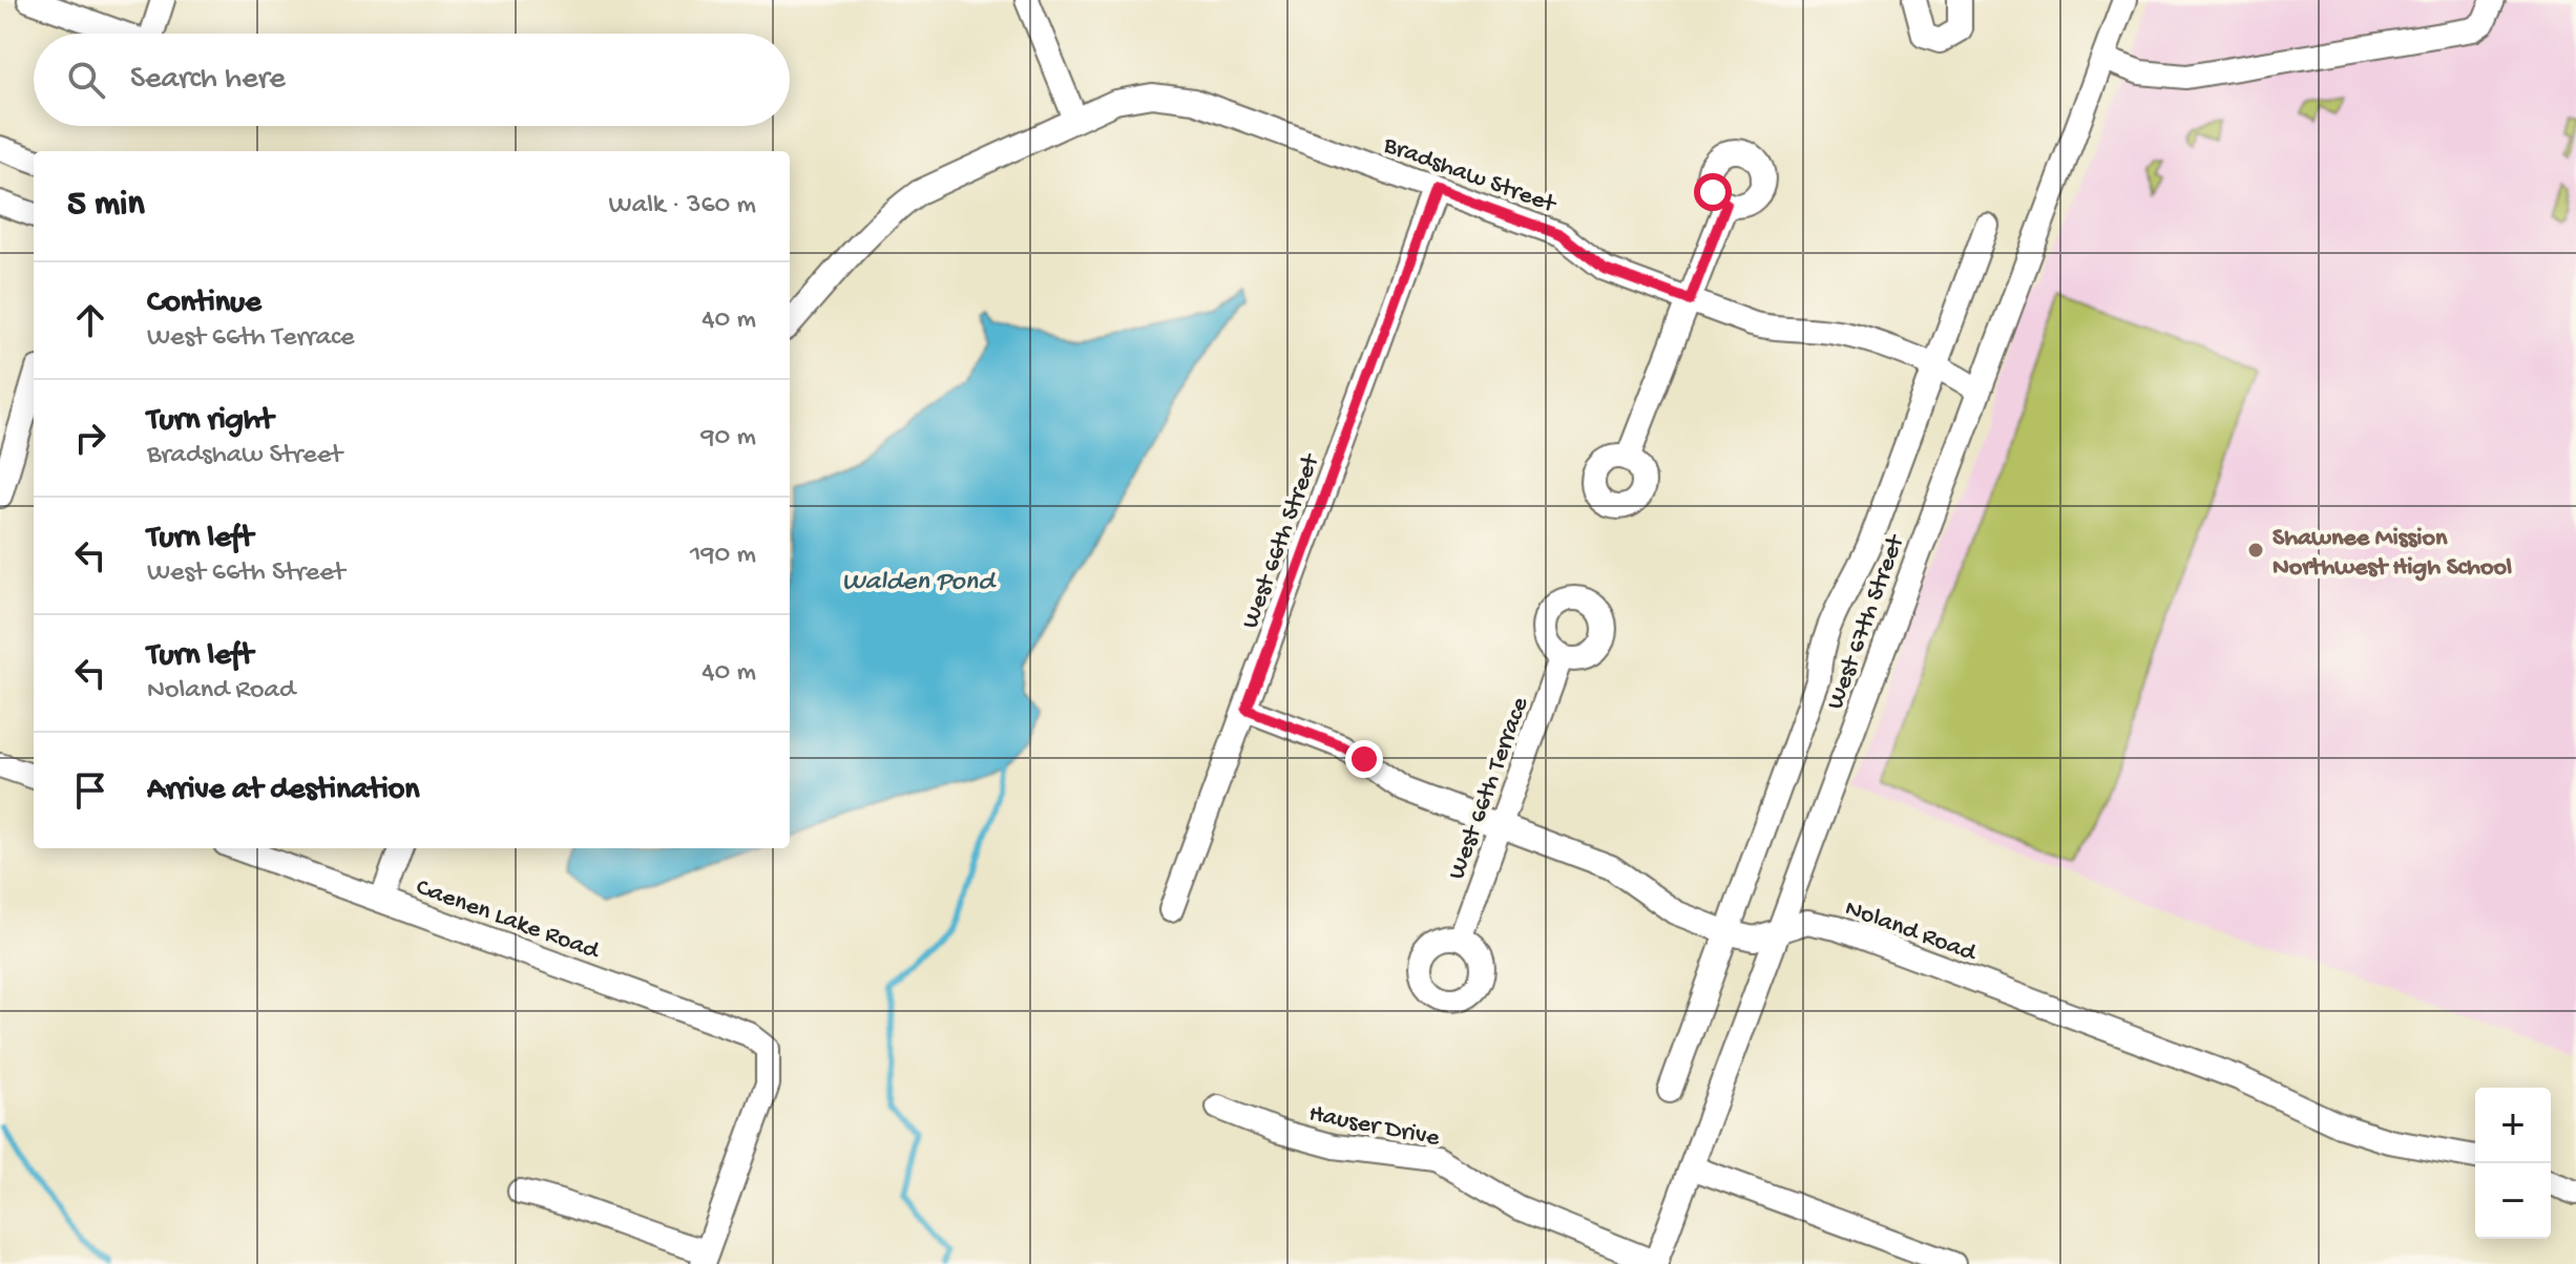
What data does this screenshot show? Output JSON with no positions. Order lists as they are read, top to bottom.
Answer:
{
  "streets": {
    "street": [
      "Bradshaw Street",
      "West 66th Street",
      "West 67th Street",
      "West 66th Terrace",
      "Caenen Lake Road",
      "Noland Road",
      "Hauser Drive"
    ]
  },
  "crossings": [
    ["Bradshaw Street", "West 66th Street"],
    ["Bradshaw Street", "West 67th Street"],
    ["West 66th Street", "Noland Road"],
    ["West 67th Street", "Noland Road"],
    ["West 67th Street", "Hauser Drive"],
    ["West 66th Terrace", "Noland Road"]
  ],
  "water": ["Walden Pond"],
  "places": ["Shawnee Mission Northwest High School"],
  "page": {
    "search": "Search here",
    "heading": ["5 min", "Walk · 360 m"],
    "list": [
      ["Continue", "West 66th Terrace", "40 m"],
      ["Turn right", "Bradshaw Street", "90 m"],
      ["Turn left", "West 66th Street", "190 m"],
      ["Turn left", "Noland Road", "40 m"],
      "Arrive at destination"
    ],
    "map_buttons": ["+", "−"]
  }
}
